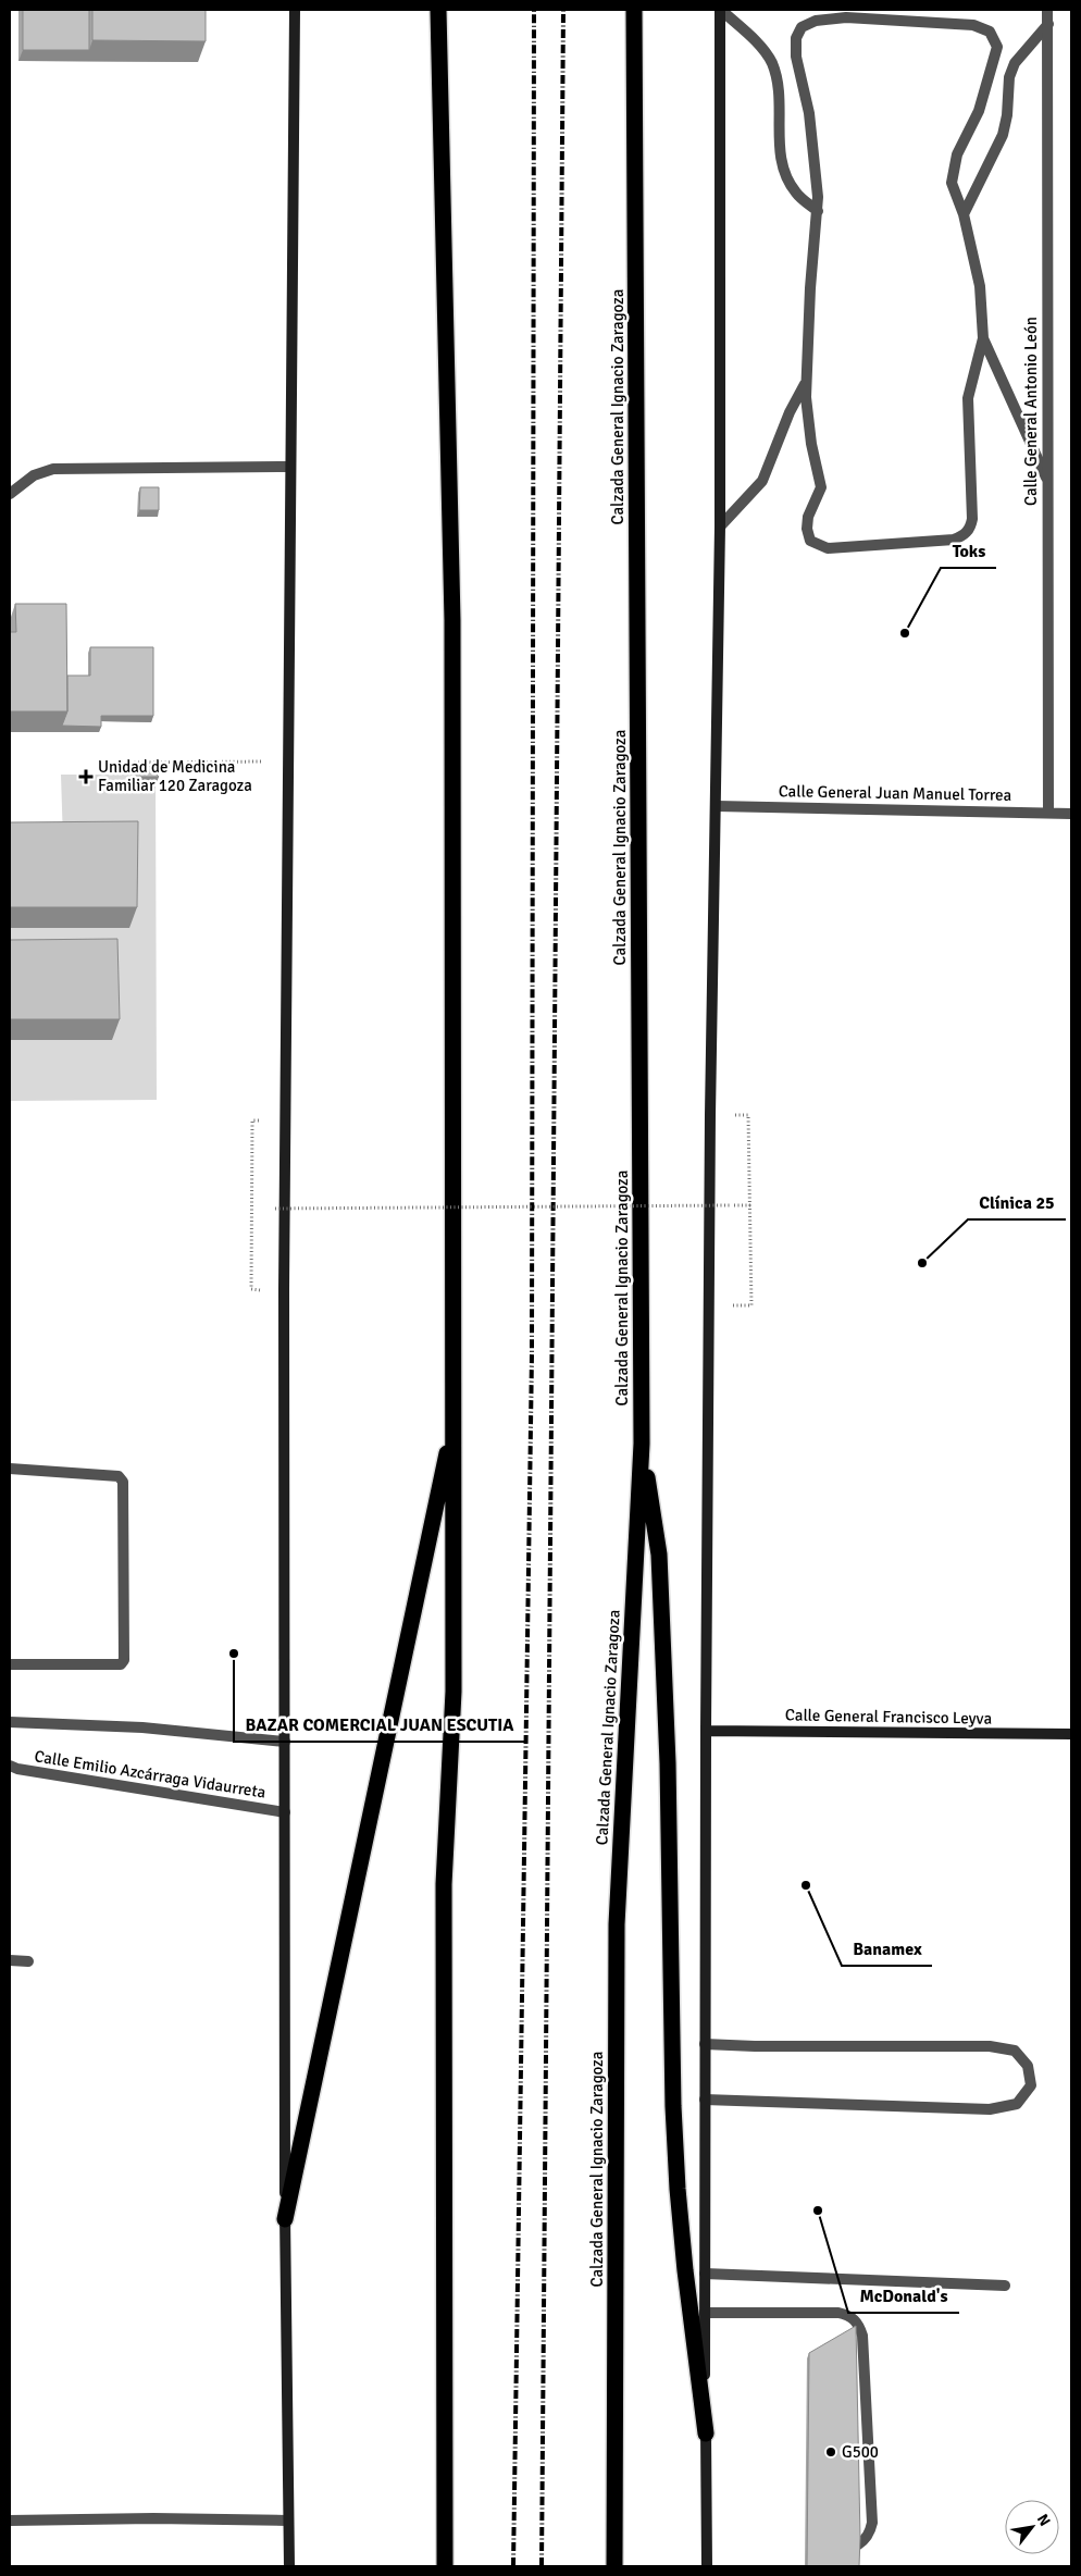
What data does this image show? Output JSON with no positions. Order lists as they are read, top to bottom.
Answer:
{
  "streets": {
    "highway": ["Calzada General Ignacio Zaragoza"],
    "main road": ["Calle General Francisco Leyva"],
    "street": ["Calle General Antonio León", "Calle General Juan Manuel Torrea", "Calle Emilio Azcárraga Vidaurreta"]
  },
  "crossings": [
    ["Calle General Antonio León", "Calle General Juan Manuel Torrea"]
  ],
  "places": {
    "other": [
      "Toks",
      "Clínica 25",
      "BAZAR COMERCIAL JUAN ESCUTIA",
      "Banamex",
      "McDonald's",
      "G500"
    ],
    "health": ["Unidad de Medicina Familiar 120 Zaragoza"]
  },
  "north": "top right"
}
